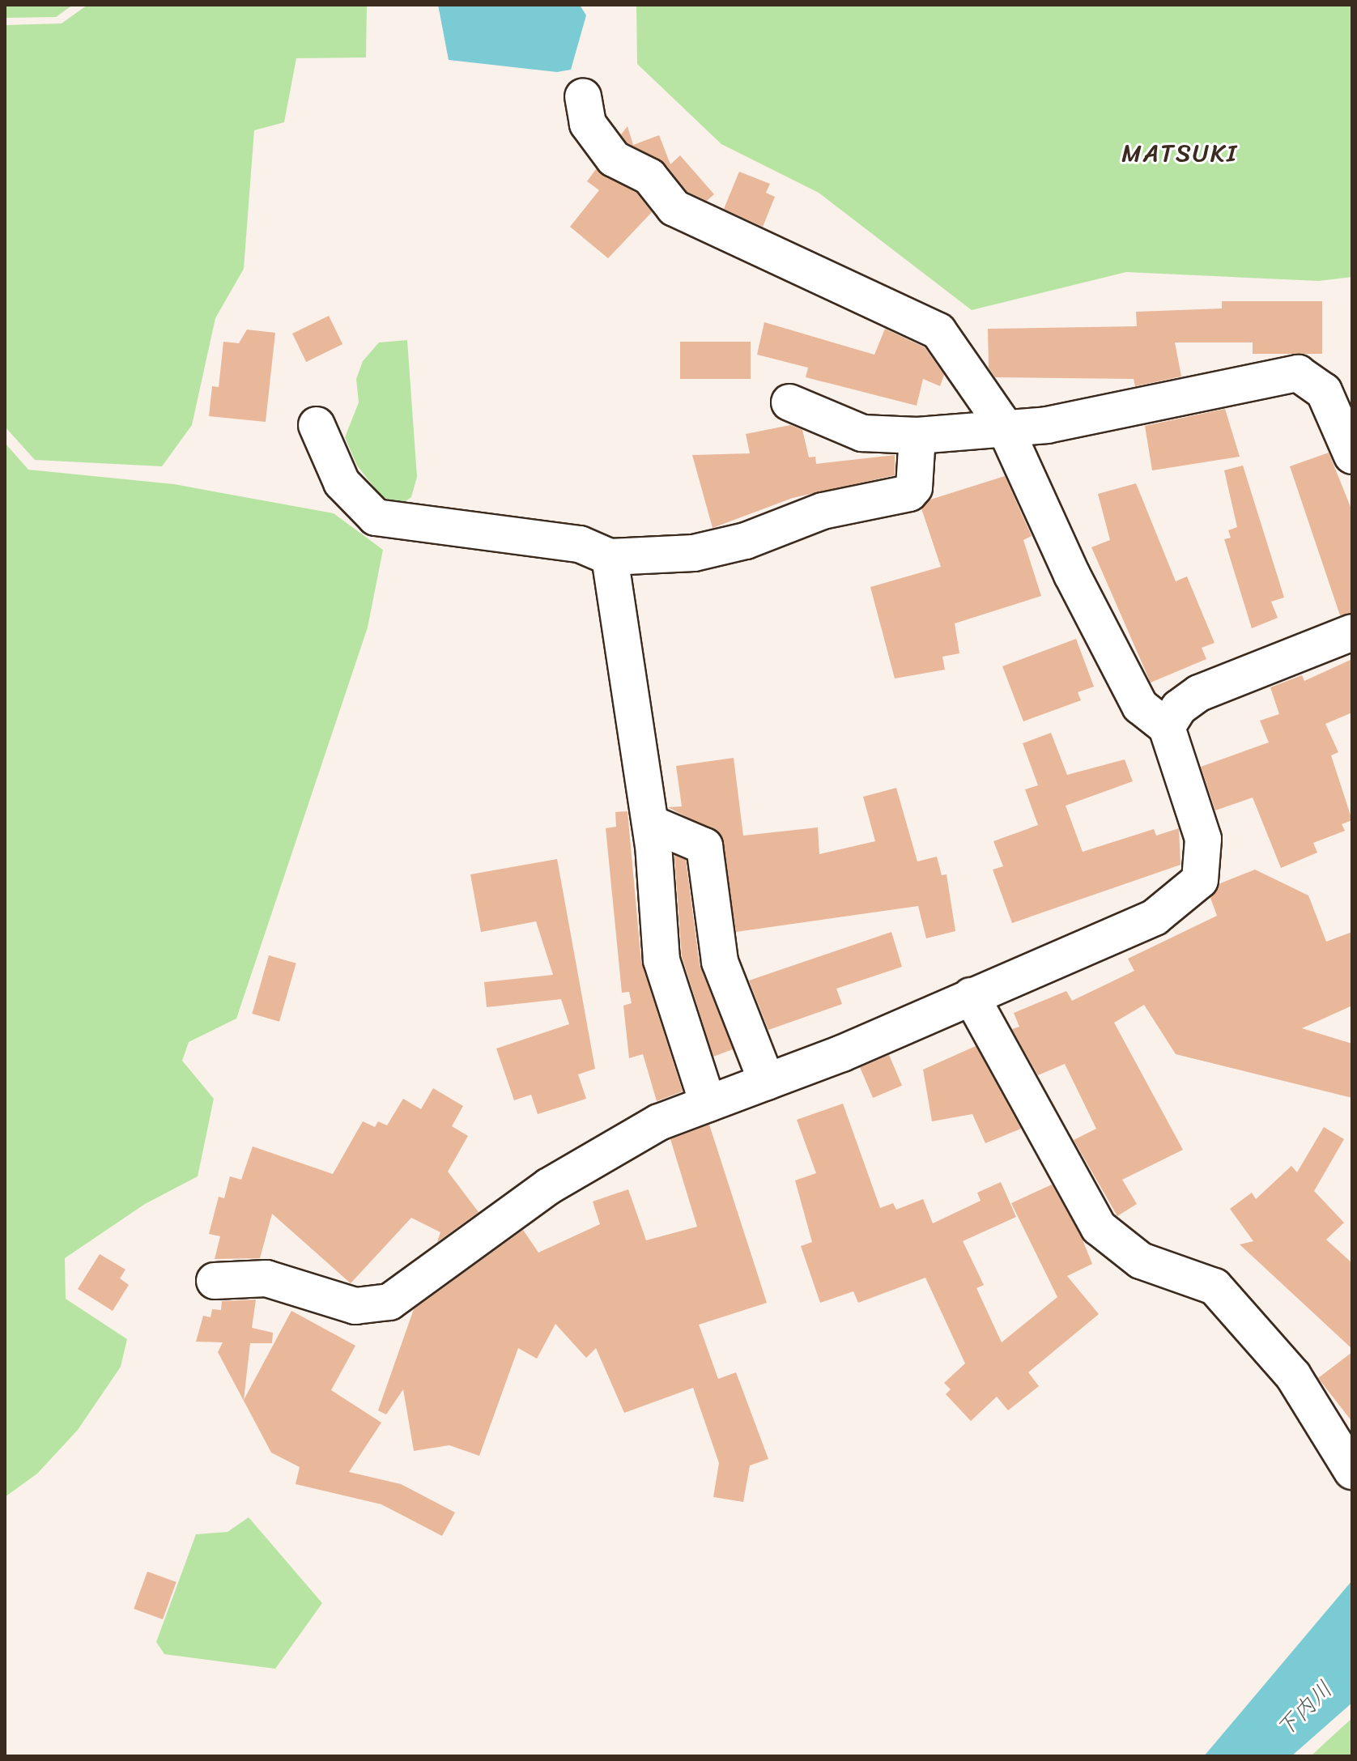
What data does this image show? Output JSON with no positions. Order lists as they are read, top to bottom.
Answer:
{
  "districts": ["MATSUKI"],
  "water": ["下内川"]
}
